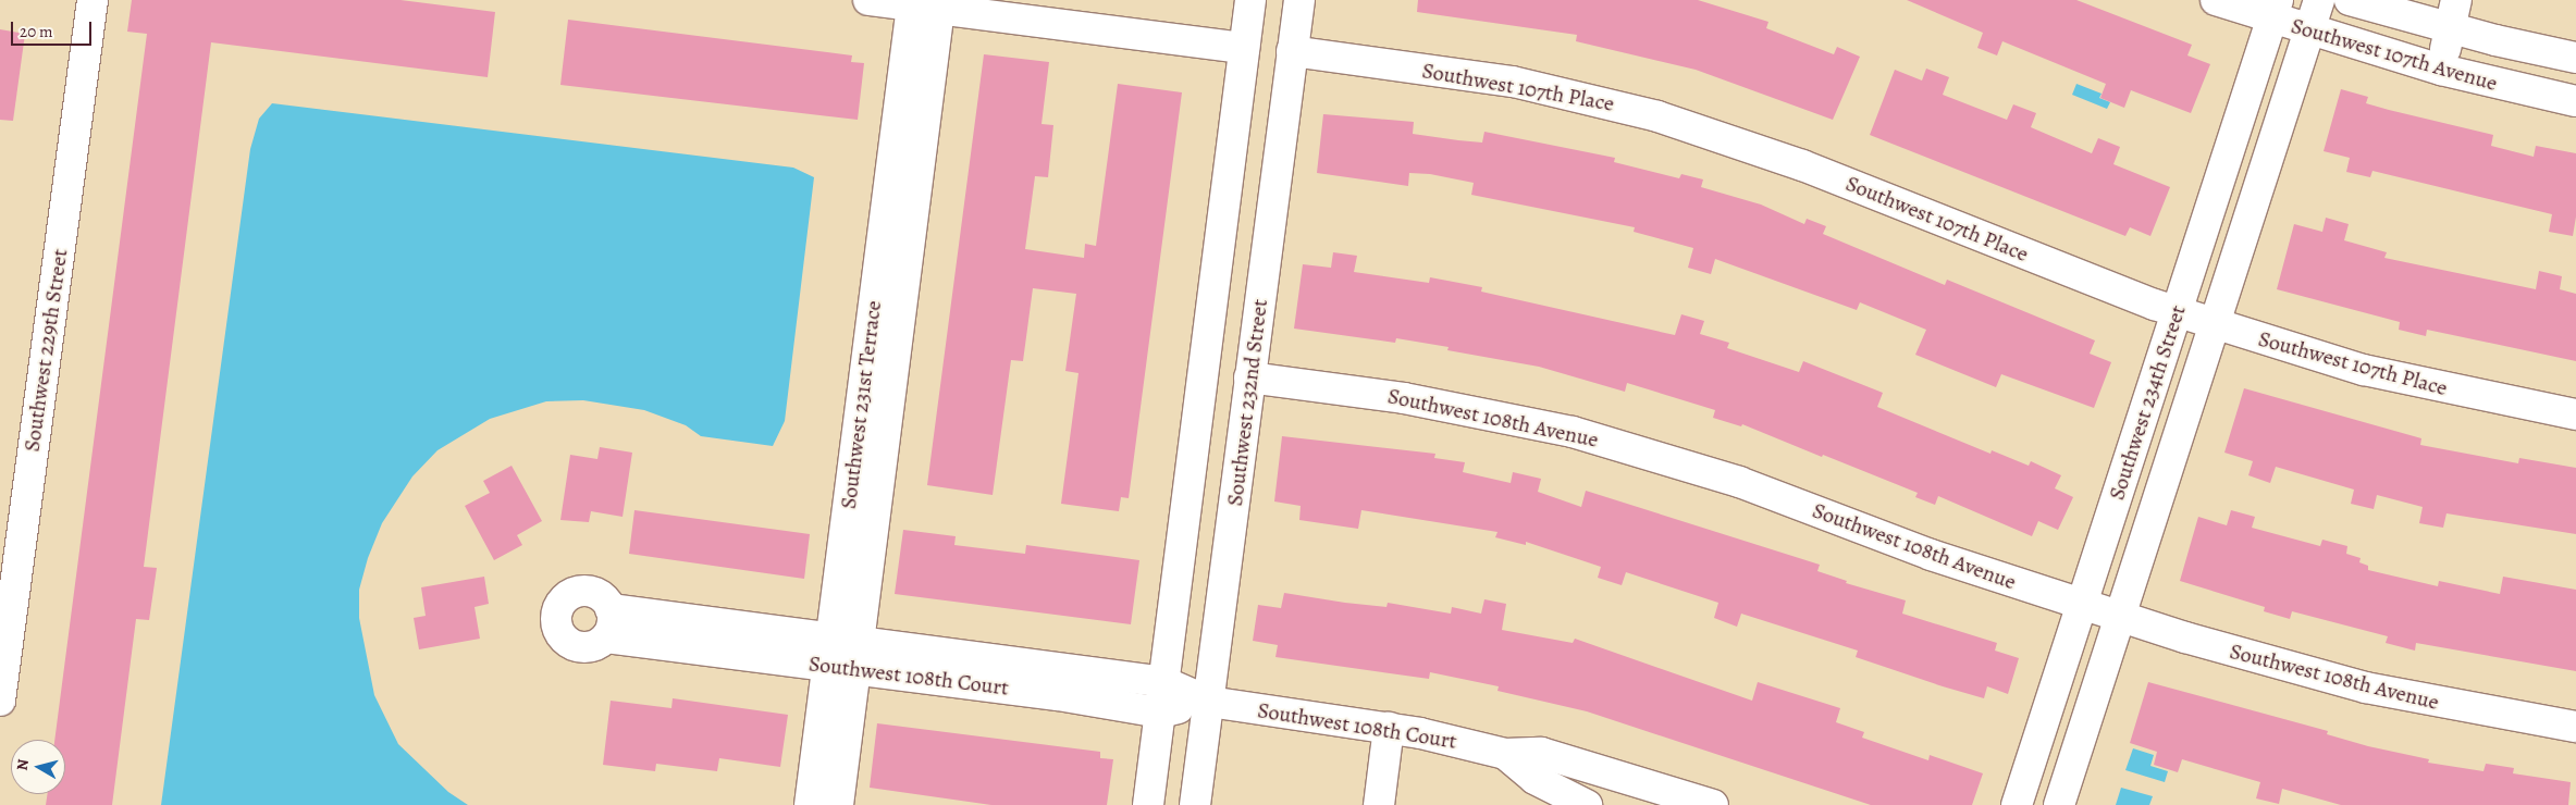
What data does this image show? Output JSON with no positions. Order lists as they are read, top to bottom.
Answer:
{
  "streets": {
    "street": [
      "Southwest 107th Avenue",
      "Southwest 107th Place",
      "Southwest 229th Street",
      "Southwest 232nd Street",
      "Southwest 234th Street",
      "Southwest 231st Terrace",
      "Southwest 108th Avenue",
      "Southwest 108th Court"
    ]
  },
  "crossings": [
    ["Southwest 107th Avenue", "Southwest 234th Street"],
    ["Southwest 107th Place", "Southwest 232nd Street"],
    ["Southwest 107th Place", "Southwest 234th Street"],
    ["Southwest 232nd Street", "Southwest 108th Avenue"],
    ["Southwest 232nd Street", "Southwest 108th Court"],
    ["Southwest 234th Street", "Southwest 108th Avenue"],
    ["Southwest 231st Terrace", "Southwest 108th Court"]
  ],
  "scale_bar": "20 m",
  "north": "left"
}
